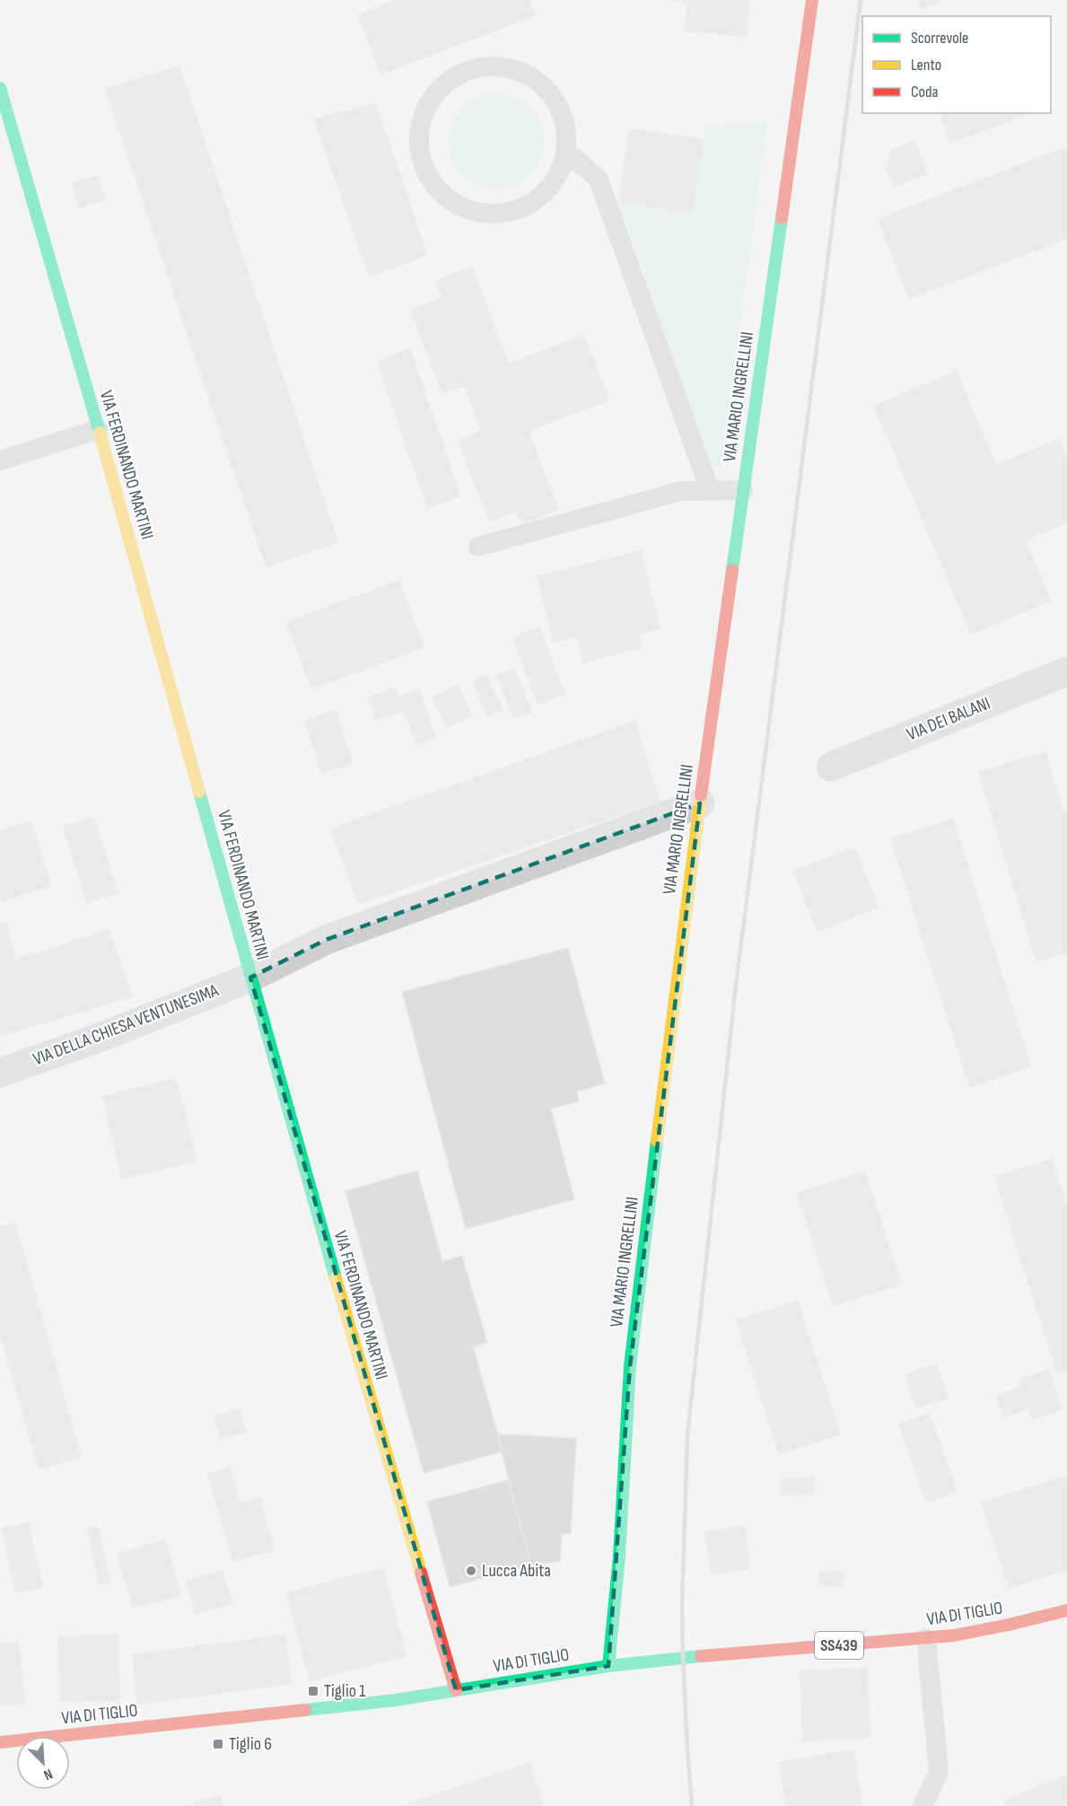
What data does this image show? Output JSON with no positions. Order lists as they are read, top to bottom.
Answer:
{
  "streets": {
    "street": [
      "VIA MARIO INGRELLINI",
      "VIA FERDINANDO MARTINI",
      "VIA DEI BALANI",
      "VIA DELLA CHIESA VENTUNESIMA",
      "VIA DI TIGLIO",
      "SS439"
    ]
  },
  "crossings": [
    ["VIA MARIO INGRELLINI", "VIA DELLA CHIESA VENTUNESIMA"],
    ["VIA MARIO INGRELLINI", "VIA DI TIGLIO"],
    ["VIA FERDINANDO MARTINI", "VIA DELLA CHIESA VENTUNESIMA"],
    ["VIA FERDINANDO MARTINI", "VIA DI TIGLIO"]
  ],
  "places": {
    "other": ["Lucca Abita"],
    "transit": ["Tiglio 1", "Tiglio 6"]
  },
  "legend": ["Scorrevole", "Lento", "Coda"],
  "north": "bottom right"
}
